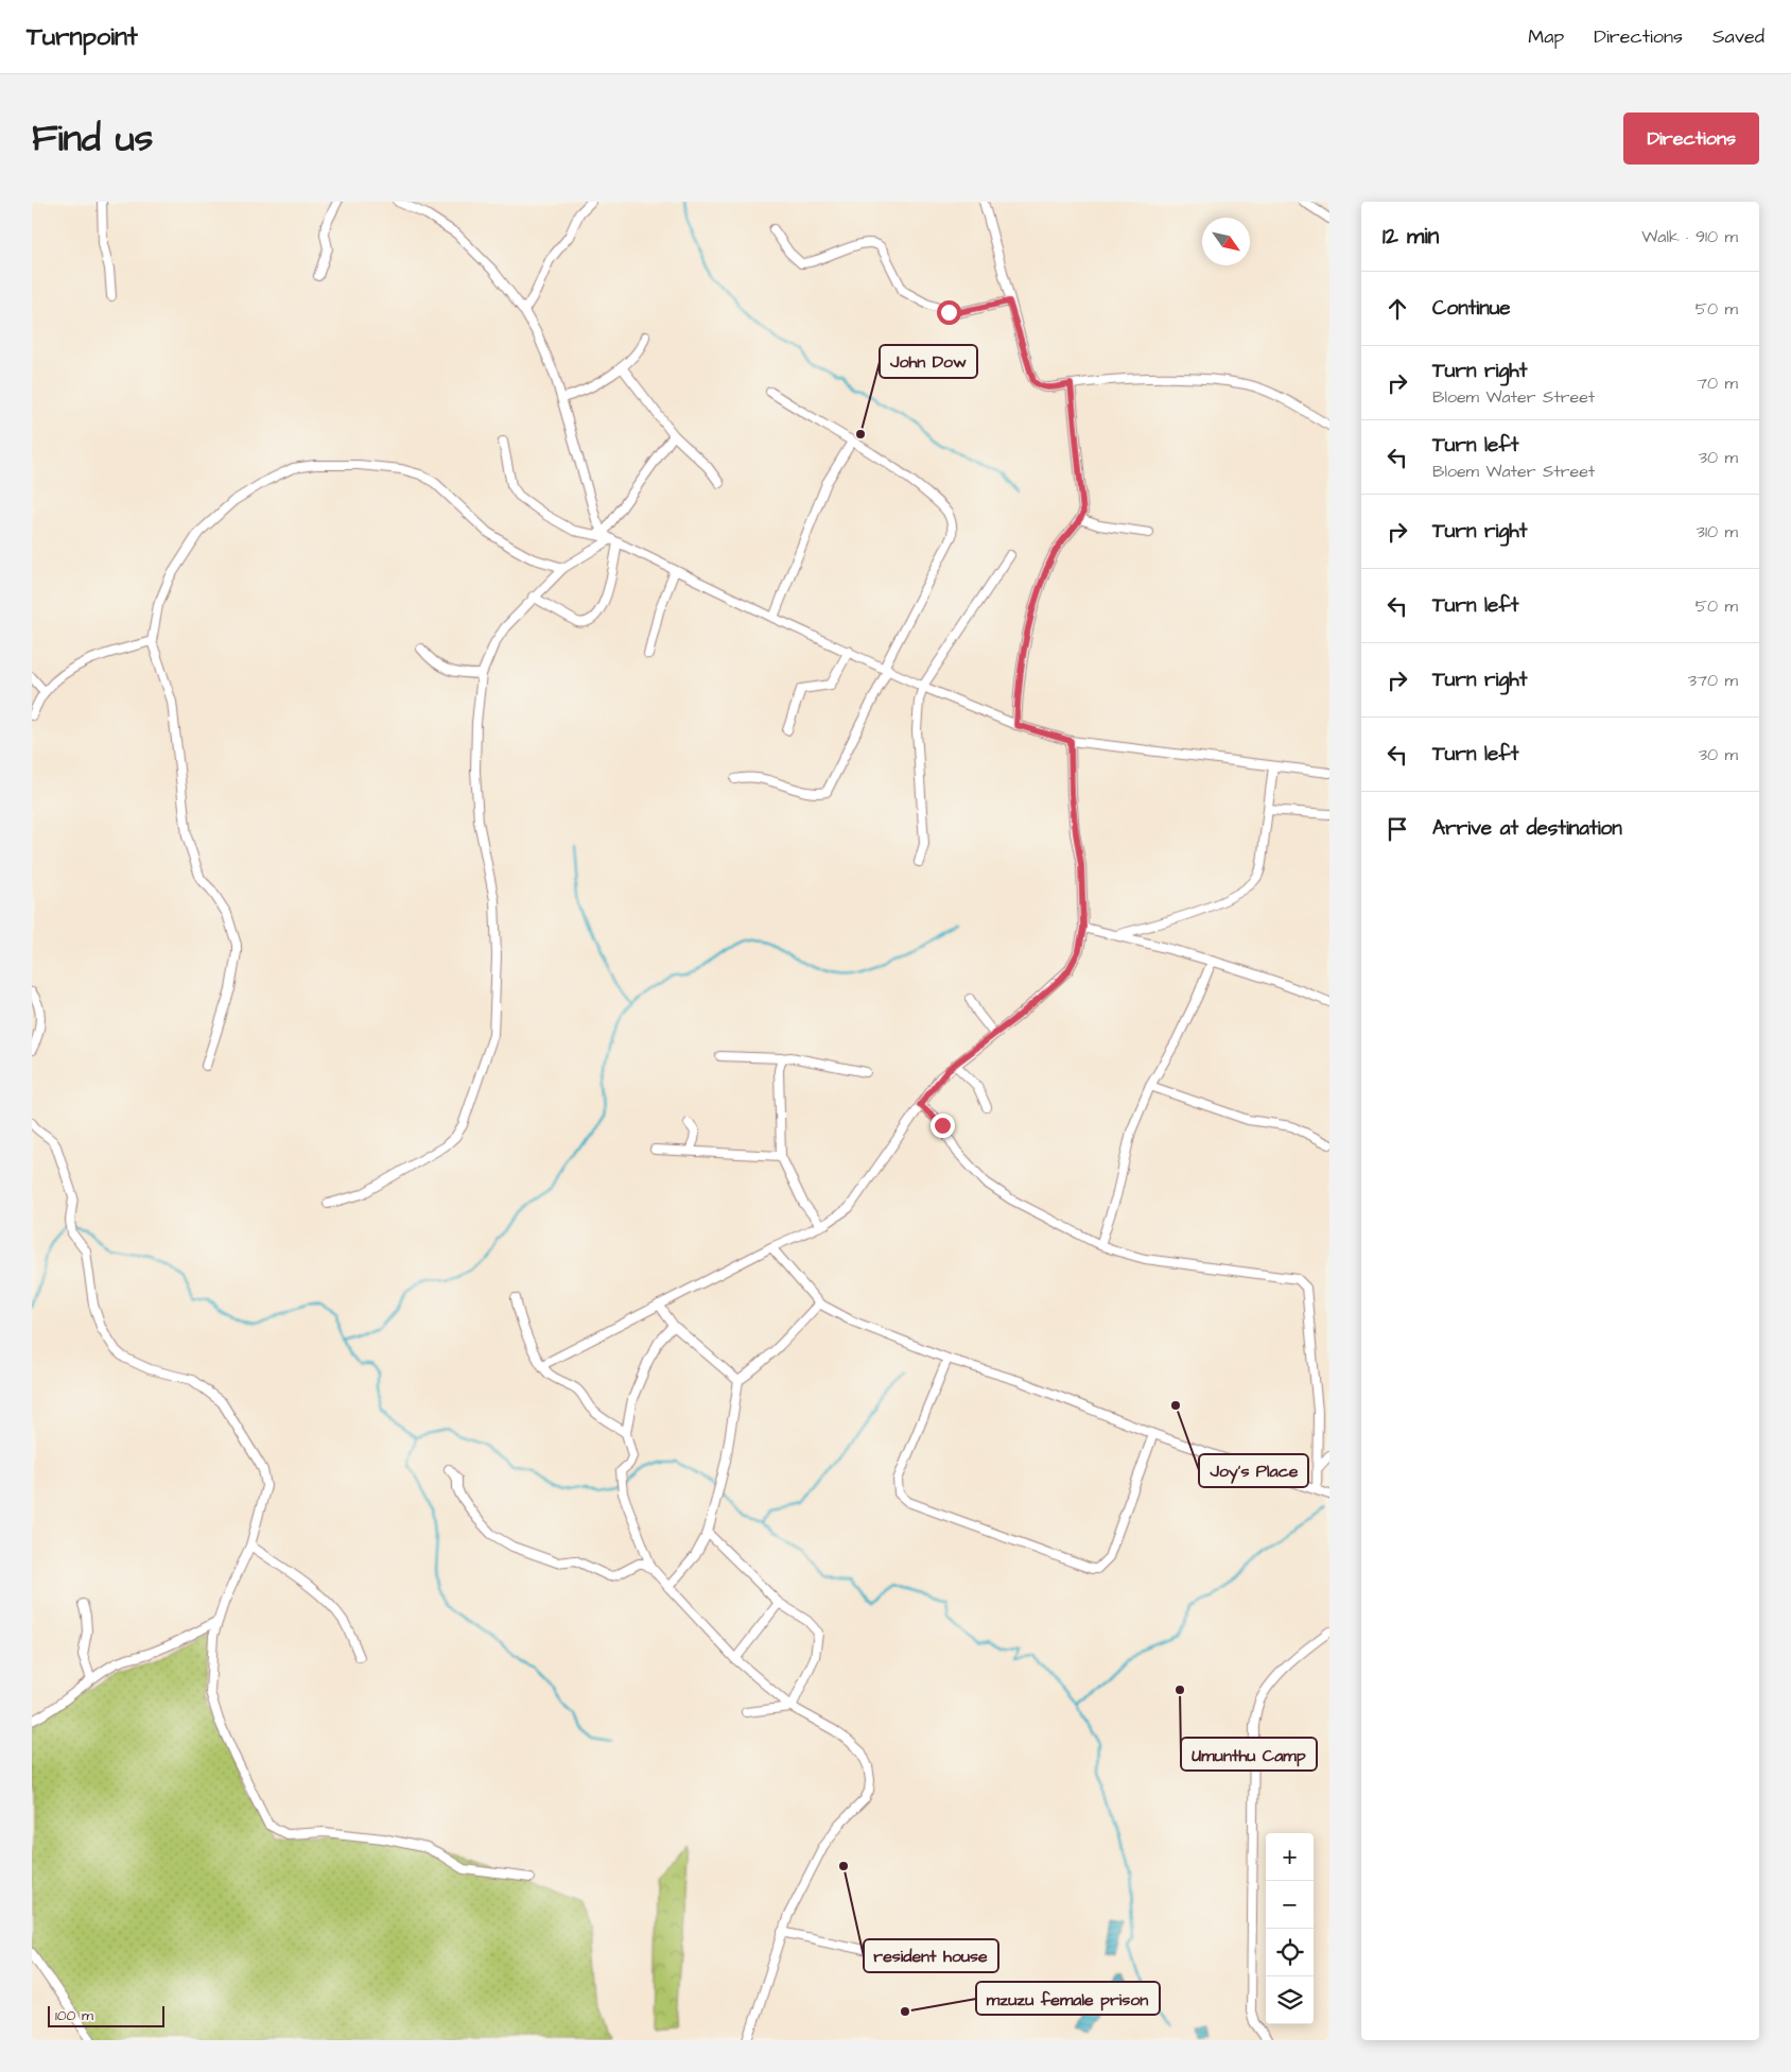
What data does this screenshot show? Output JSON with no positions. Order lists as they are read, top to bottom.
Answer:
{
  "places": [
    "John Dow",
    "Joy's Place",
    "Umunthu Camp",
    "resident house",
    "mzuzu female prison"
  ],
  "scale_bar": "100 m",
  "north": "bottom right",
  "page": {
    "header": "Turnpoint",
    "nav": ["Map", "Directions", "Saved"],
    "title": "Find us",
    "buttons": "Directions",
    "heading": ["12 min", "Walk · 910 m"],
    "list": [
      ["Continue", "50 m"],
      ["Turn right", "Bloem Water Street", "70 m"],
      ["Turn left", "Bloem Water Street", "30 m"],
      ["Turn right", "310 m"],
      ["Turn left", "50 m"],
      ["Turn right", "370 m"],
      ["Turn left", "30 m"],
      "Arrive at destination"
    ],
    "map_buttons": ["+", "−"],
    "scale": "100 m"
  }
}
